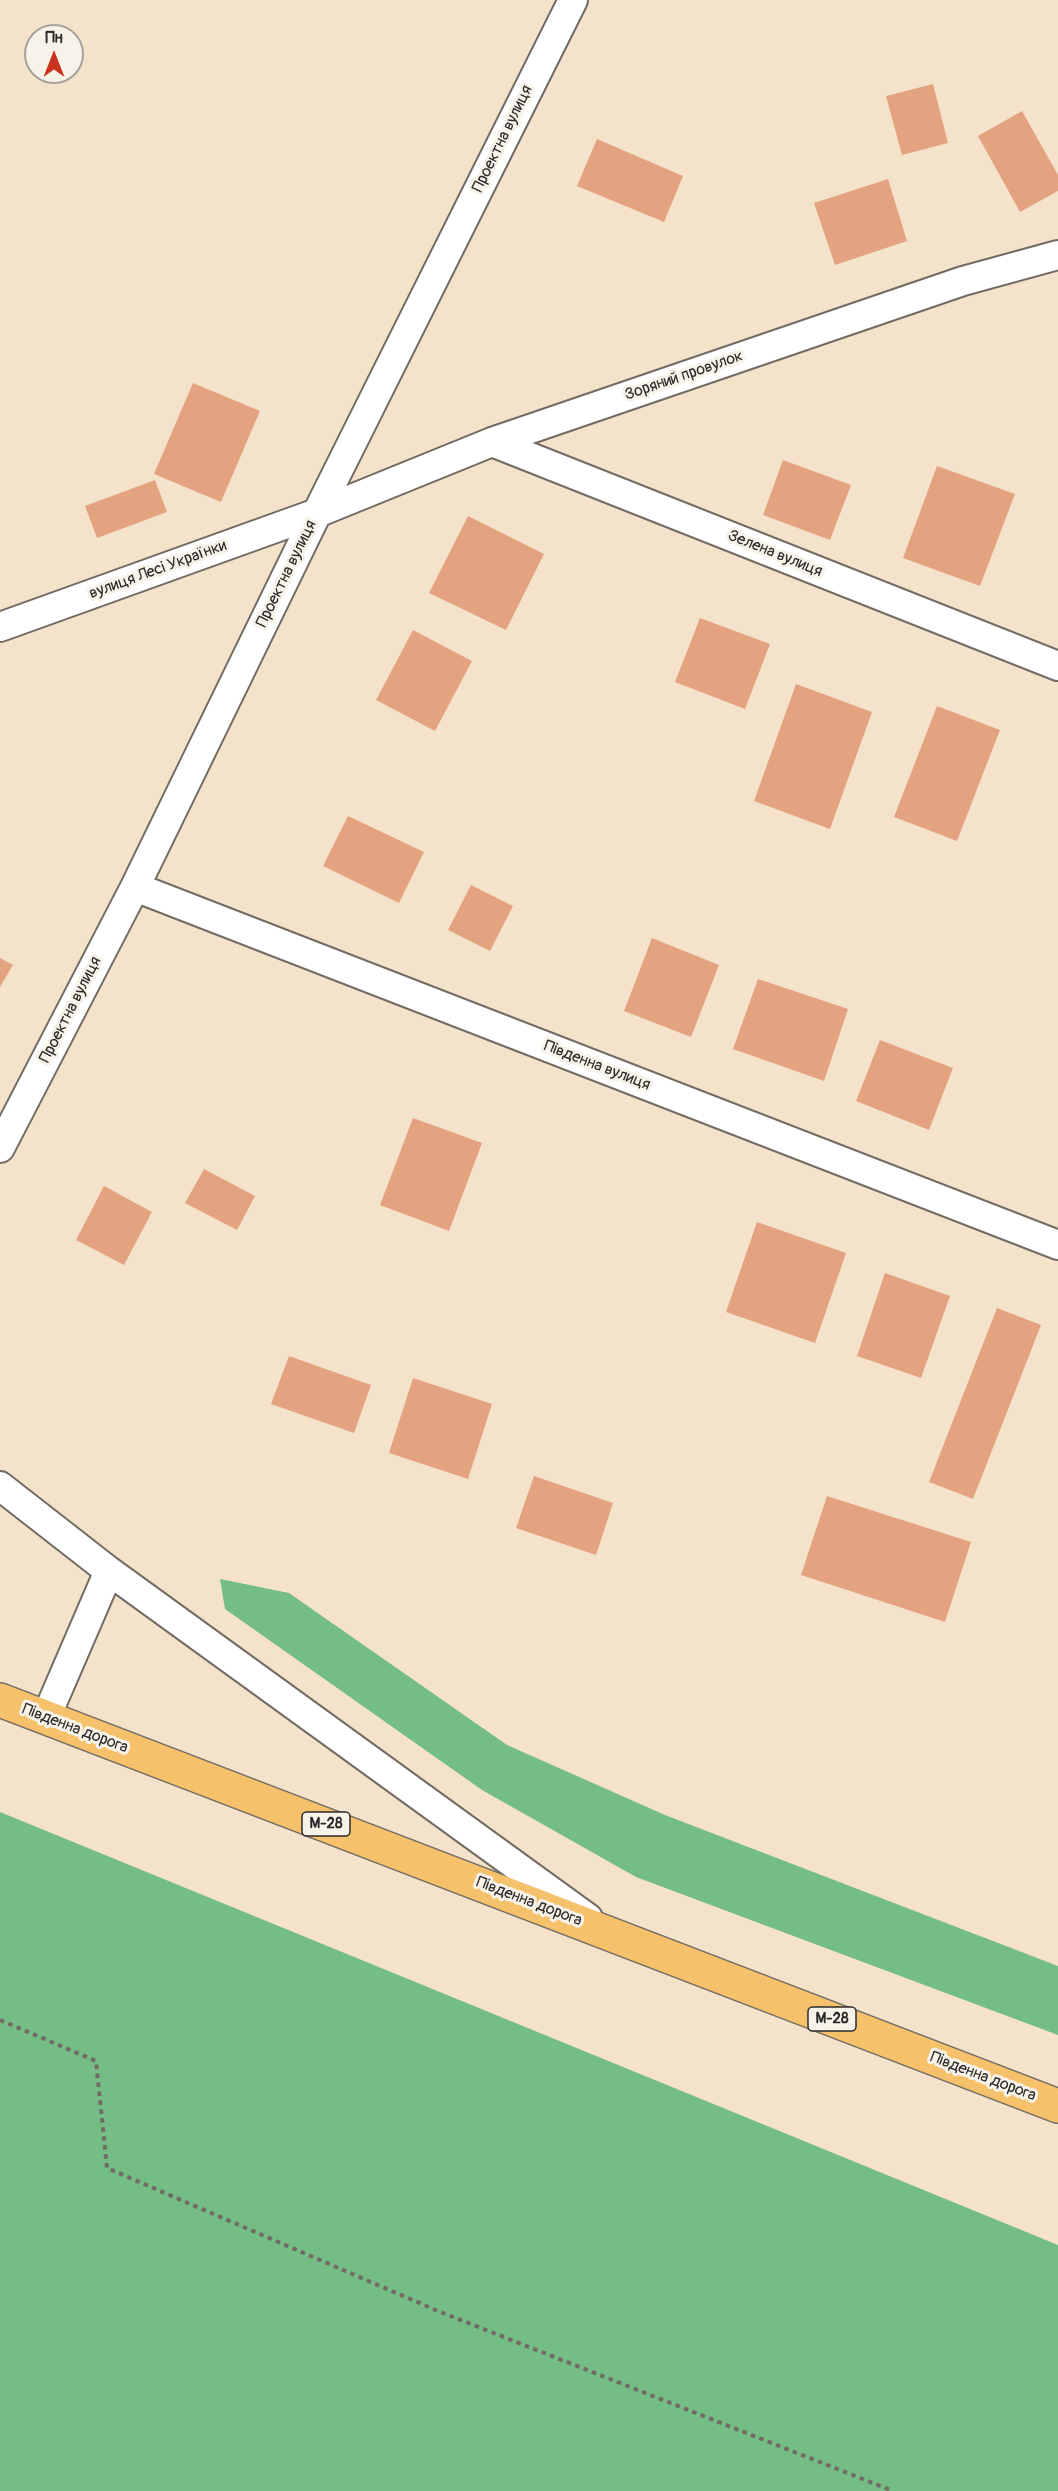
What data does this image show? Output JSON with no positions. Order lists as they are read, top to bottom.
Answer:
{
  "streets": {
    "highway": ["Південна дорога", "М-28"],
    "street": [
      "Проектна вулиця",
      "Зоряний провулок",
      "Зелена вулиця",
      "вулиця Лесі Українки",
      "Південна вулиця"
    ]
  },
  "crossings": [
    ["Проектна вулиця", "Зоряний провулок"],
    ["Проектна вулиця", "вулиця Лесі Українки"],
    ["Проектна вулиця", "Південна вулиця"],
    ["Зоряний провулок", "Зелена вулиця"],
    ["Зоряний провулок", "вулиця Лесі Українки"]
  ],
  "north": "top"
}
